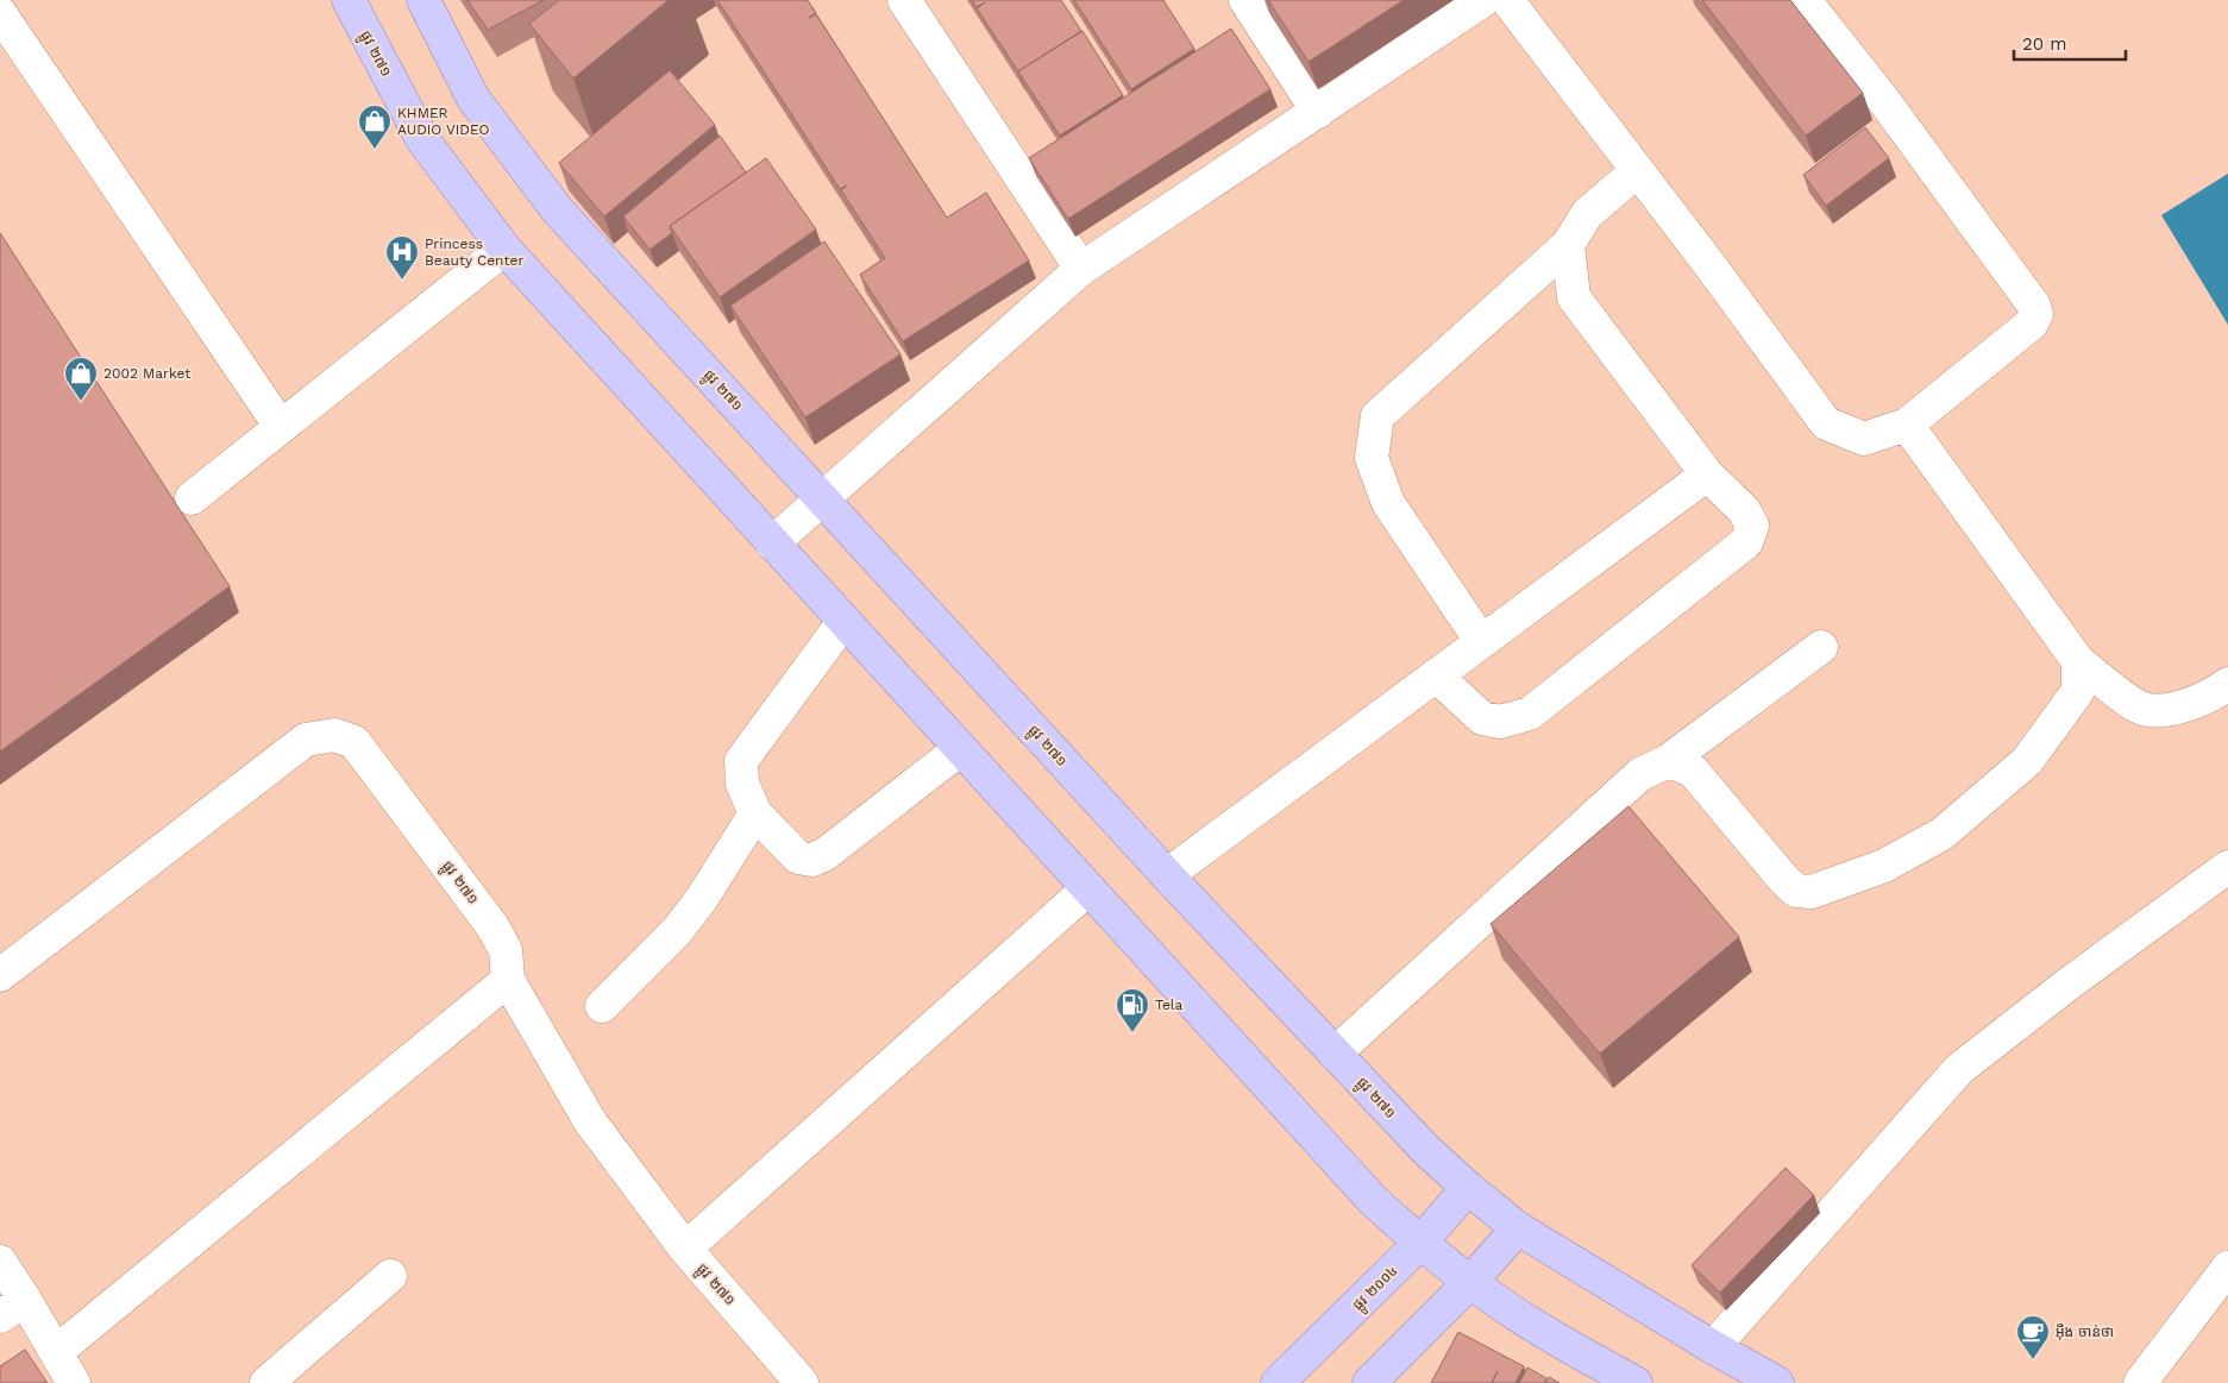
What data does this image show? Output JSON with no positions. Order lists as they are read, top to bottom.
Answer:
{
  "streets": {
    "main road": ["ផ្លូវ ២៧១", "ផ្លូវ ២០០៤"]
  },
  "crossings": [
    ["ផ្លូវ ២៧១", "ផ្លូវ ២០០៤"]
  ],
  "places": {
    "shop": ["KHMER AUDIO VIDEO", "2002 Market"],
    "hospital": ["Princess Beauty Center"],
    "fuel station": ["Tela"],
    "cafe": ["អ៊ឹង ចាន់ថា"]
  },
  "scale_bar": "20 m"
}
